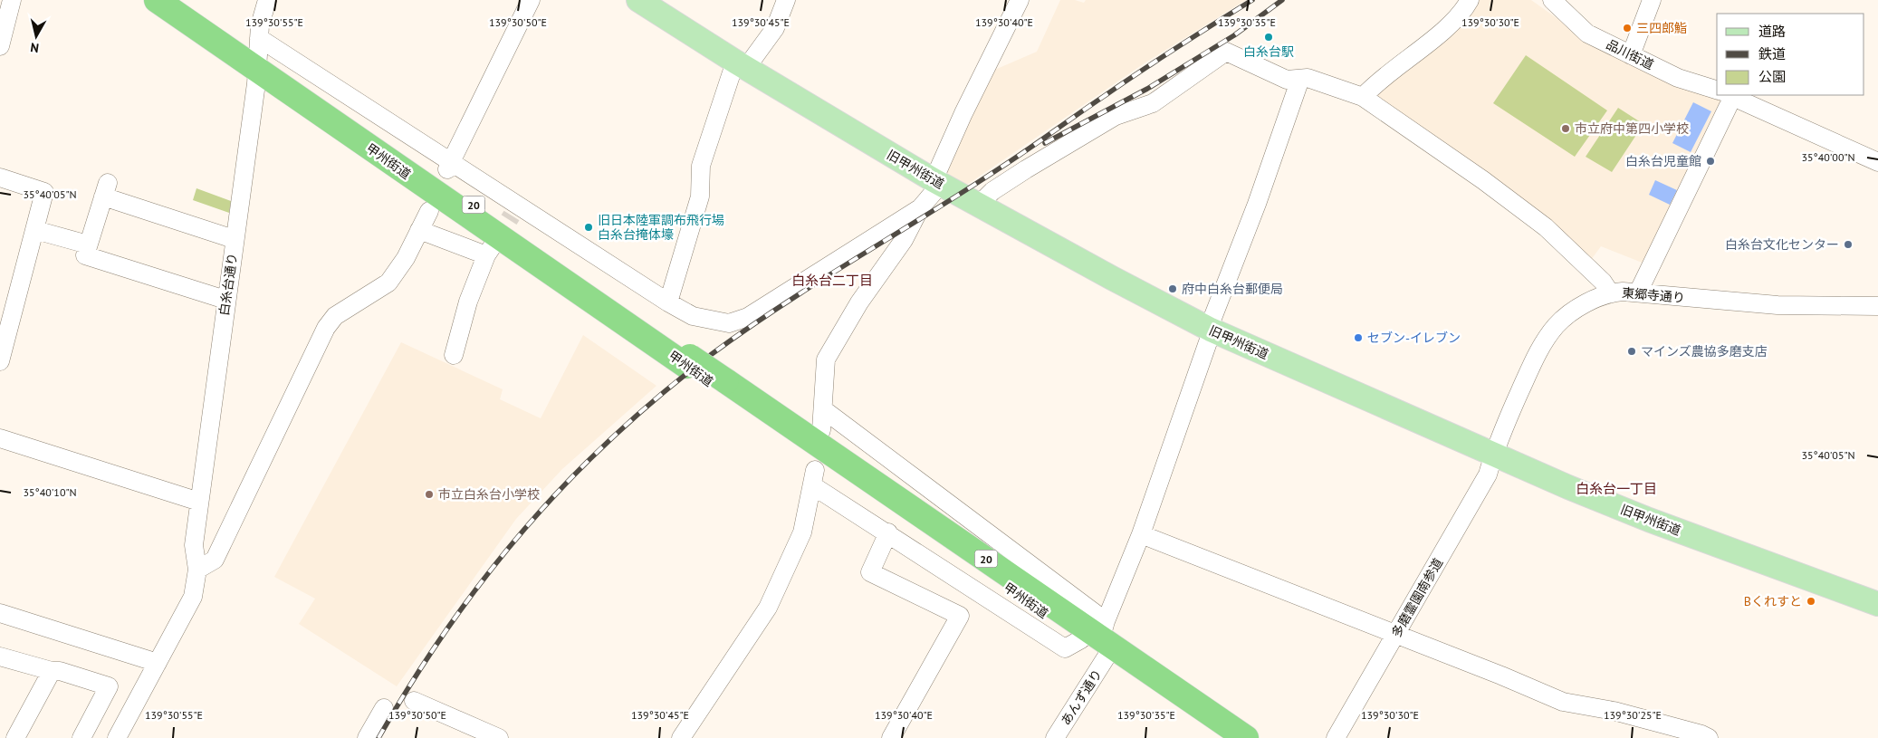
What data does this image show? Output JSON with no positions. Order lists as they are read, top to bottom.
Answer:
{
  "streets": {
    "highway": ["甲州街道", "20"],
    "main road": ["旧甲州街道"],
    "street": [
      "品川街道",
      "白糸台通り",
      "東郷寺通り",
      "多磨霊園南参道",
      "あんず通り"
    ]
  },
  "crossings": [
    ["甲州街道", "白糸台通り"],
    ["甲州街道", "あんず通り"],
    ["旧甲州街道", "東郷寺通り"],
    ["旧甲州街道", "多磨霊園南参道"],
    ["旧甲州街道", "あんず通り"],
    ["東郷寺通り", "多磨霊園南参道"]
  ],
  "districts": ["白糸台二丁目", "白糸台一丁目"],
  "places": [
    "三四郎鮨",
    "白糸台駅",
    "市立府中第四小学校",
    "白糸台児童館",
    "旧日本陸軍調布飛行場 白糸台掩体壕",
    "白糸台文化センター",
    "府中白糸台郵便局",
    "セブン-イレブン",
    "マインズ農協多磨支店",
    "市立白糸台小学校",
    "Bくれすと"
  ],
  "legend": ["道路", "鉄道", "公園"],
  "north": "bottom",
  "coordinates": [
    "139°30'55\"E",
    "139°30'50\"E",
    "139°30'45\"E",
    "139°30'40\"E",
    "139°30'35\"E",
    "139°30'30\"E",
    "35°40'00\"N",
    "35°40'05\"N",
    "35°40'10\"N",
    "139°30'25\"E"
  ]
}
